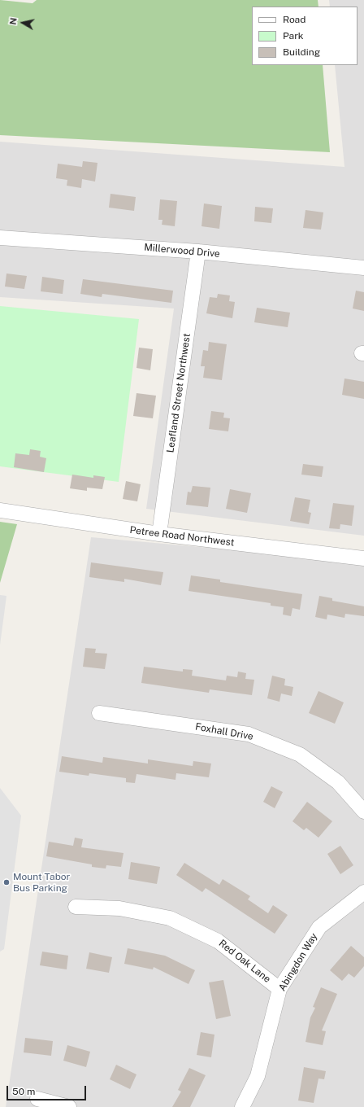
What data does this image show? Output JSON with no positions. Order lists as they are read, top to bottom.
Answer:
{
  "streets": {
    "street": [
      "Millerwood Drive",
      "Leafland Street Northwest",
      "Petree Road Northwest",
      "Foxhall Drive",
      "Red Oak Lane",
      "Abingdon Way"
    ]
  },
  "crossings": [
    ["Millerwood Drive", "Leafland Street Northwest"],
    ["Leafland Street Northwest", "Petree Road Northwest"],
    ["Red Oak Lane", "Abingdon Way"]
  ],
  "places": ["Mount Tabor Bus Parking"],
  "legend": ["Road", "Park", "Building"],
  "scale_bar": "50 m",
  "north": "left"
}
